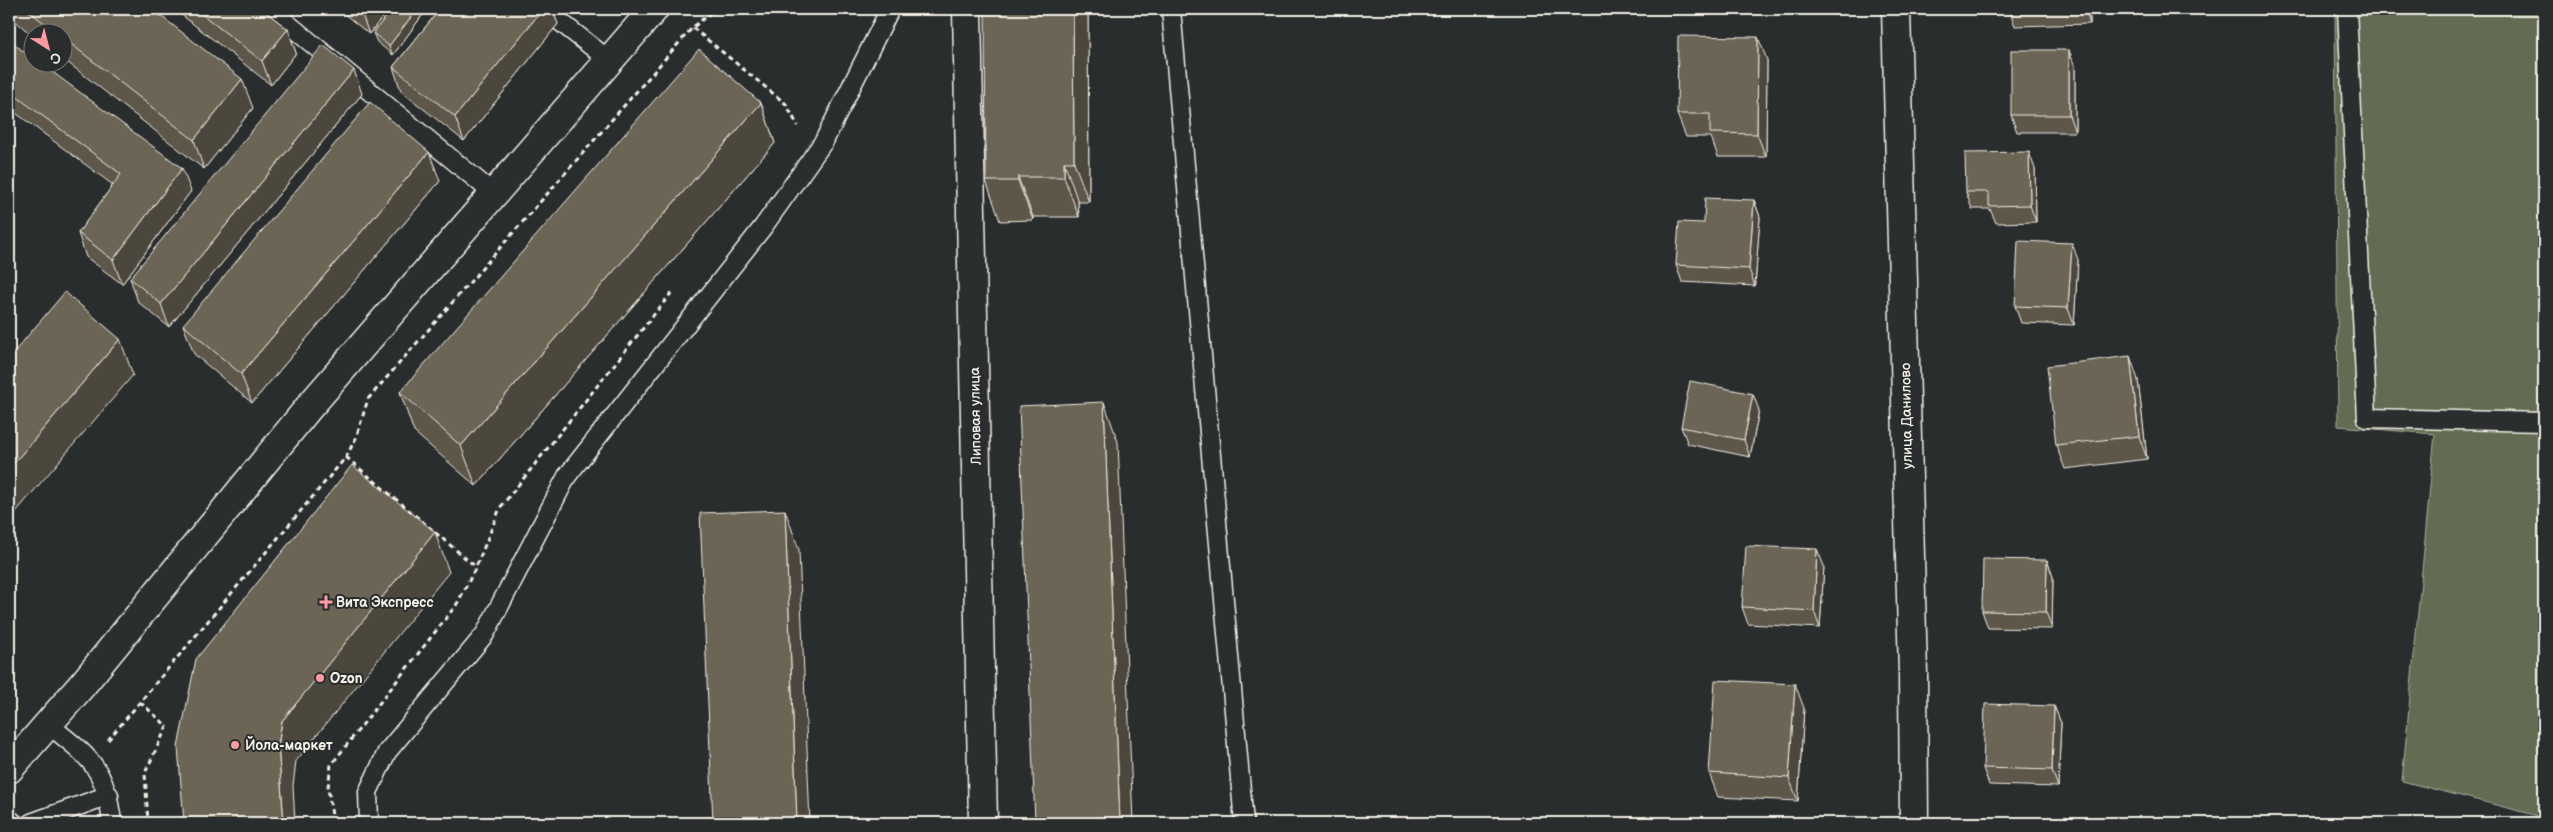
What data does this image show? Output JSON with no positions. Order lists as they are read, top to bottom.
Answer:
{
  "streets": {
    "street": ["Липовая улица", "улица Данилово"]
  },
  "places": {
    "health": ["Вита Экспресс"],
    "other": ["Ozon", "Йола-маркет"]
  },
  "north": "bottom right"
}
